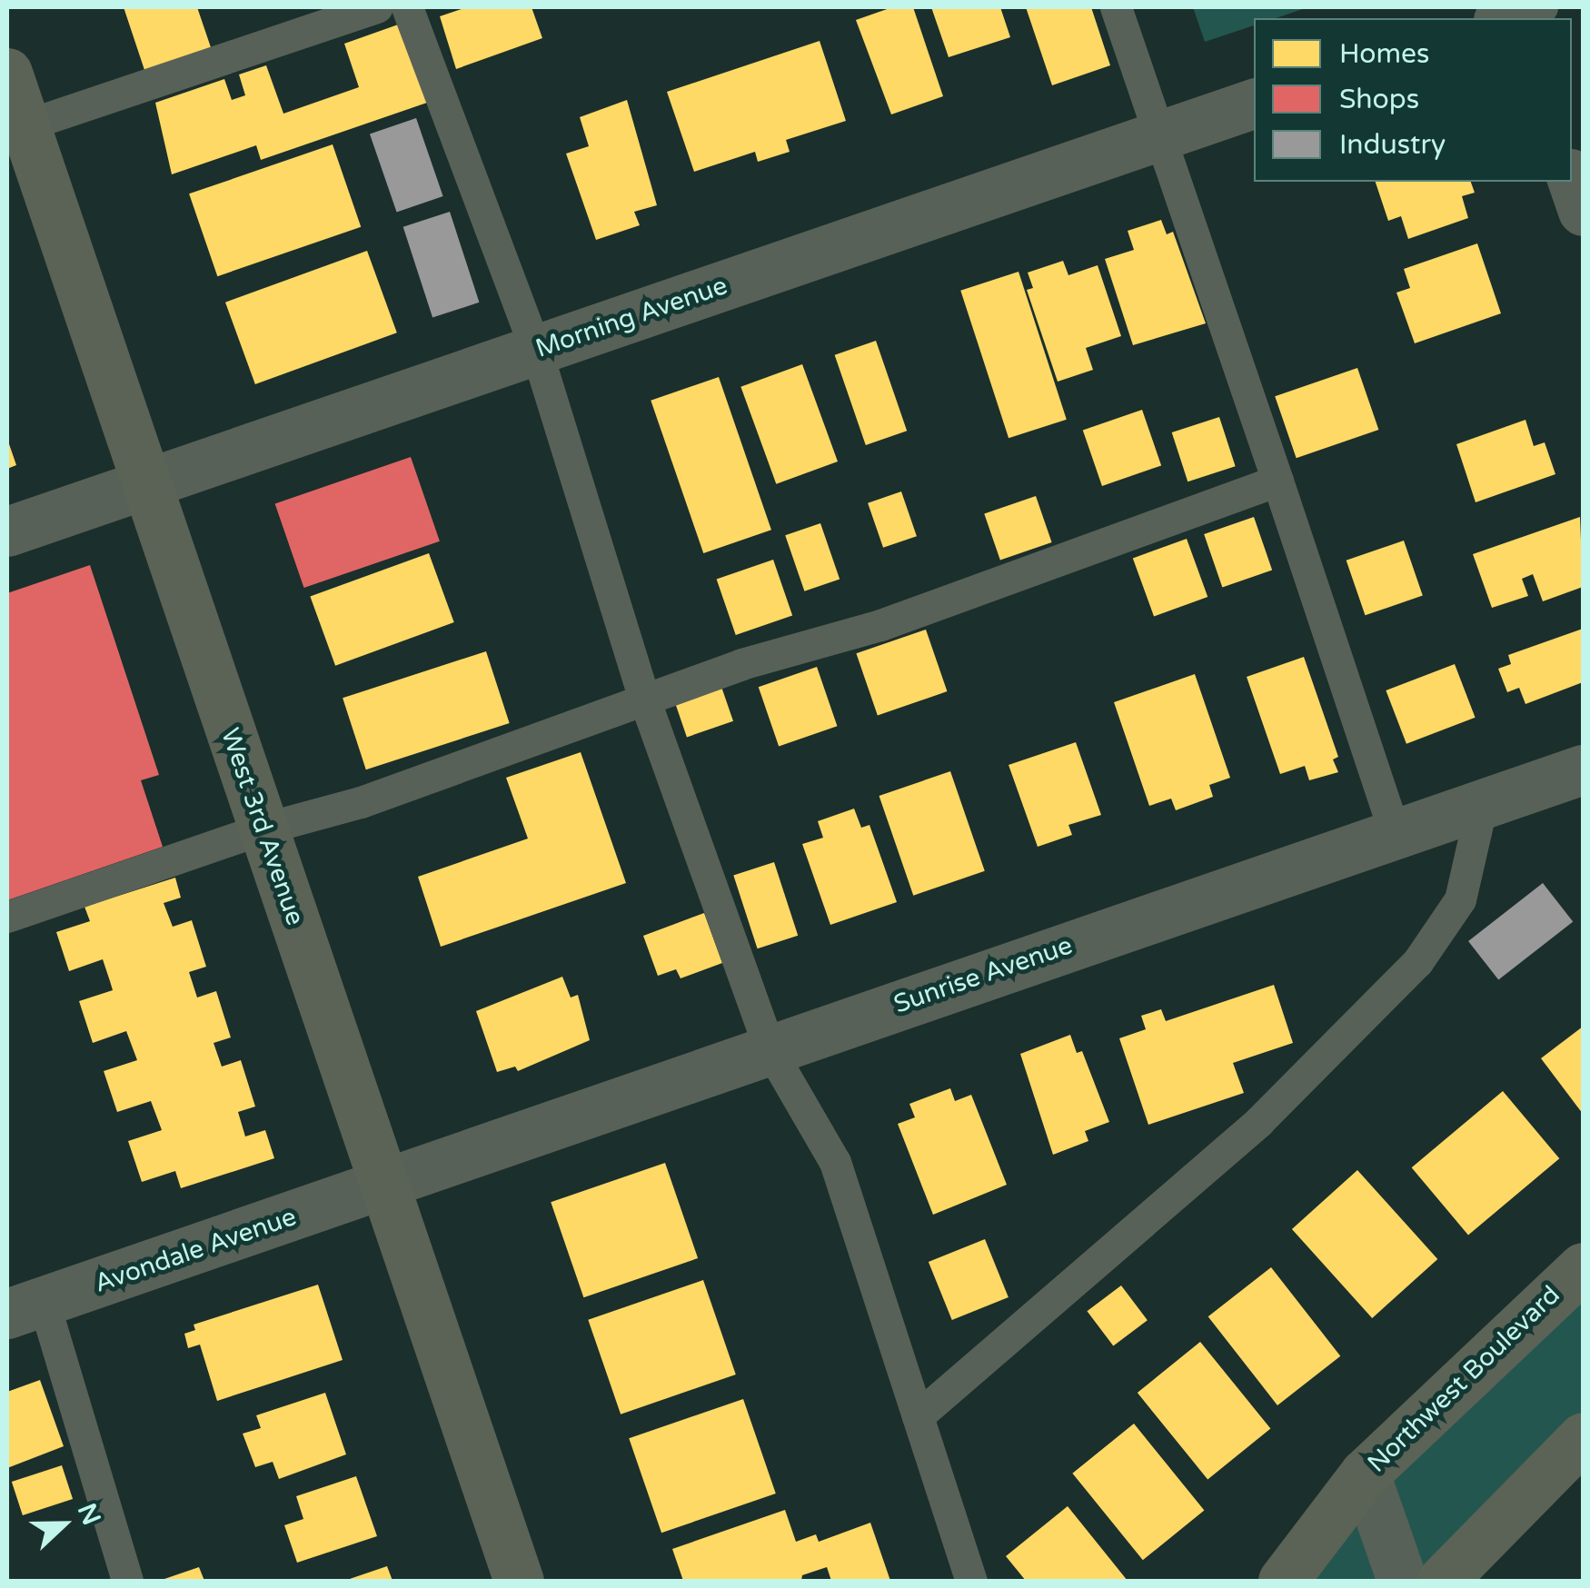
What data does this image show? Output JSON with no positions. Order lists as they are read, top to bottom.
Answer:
{
  "streets": {
    "street": [
      "Morning Avenue",
      "West 3rd Avenue",
      "Sunrise Avenue",
      "Avondale Avenue",
      "Northwest Boulevard"
    ]
  },
  "crossings": [
    ["Morning Avenue", "West 3rd Avenue"],
    ["West 3rd Avenue", "Sunrise Avenue"],
    ["West 3rd Avenue", "Avondale Avenue"],
    ["Sunrise Avenue", "Avondale Avenue"]
  ],
  "legend": ["Homes", "Shops", "Industry"],
  "north": "right"
}
